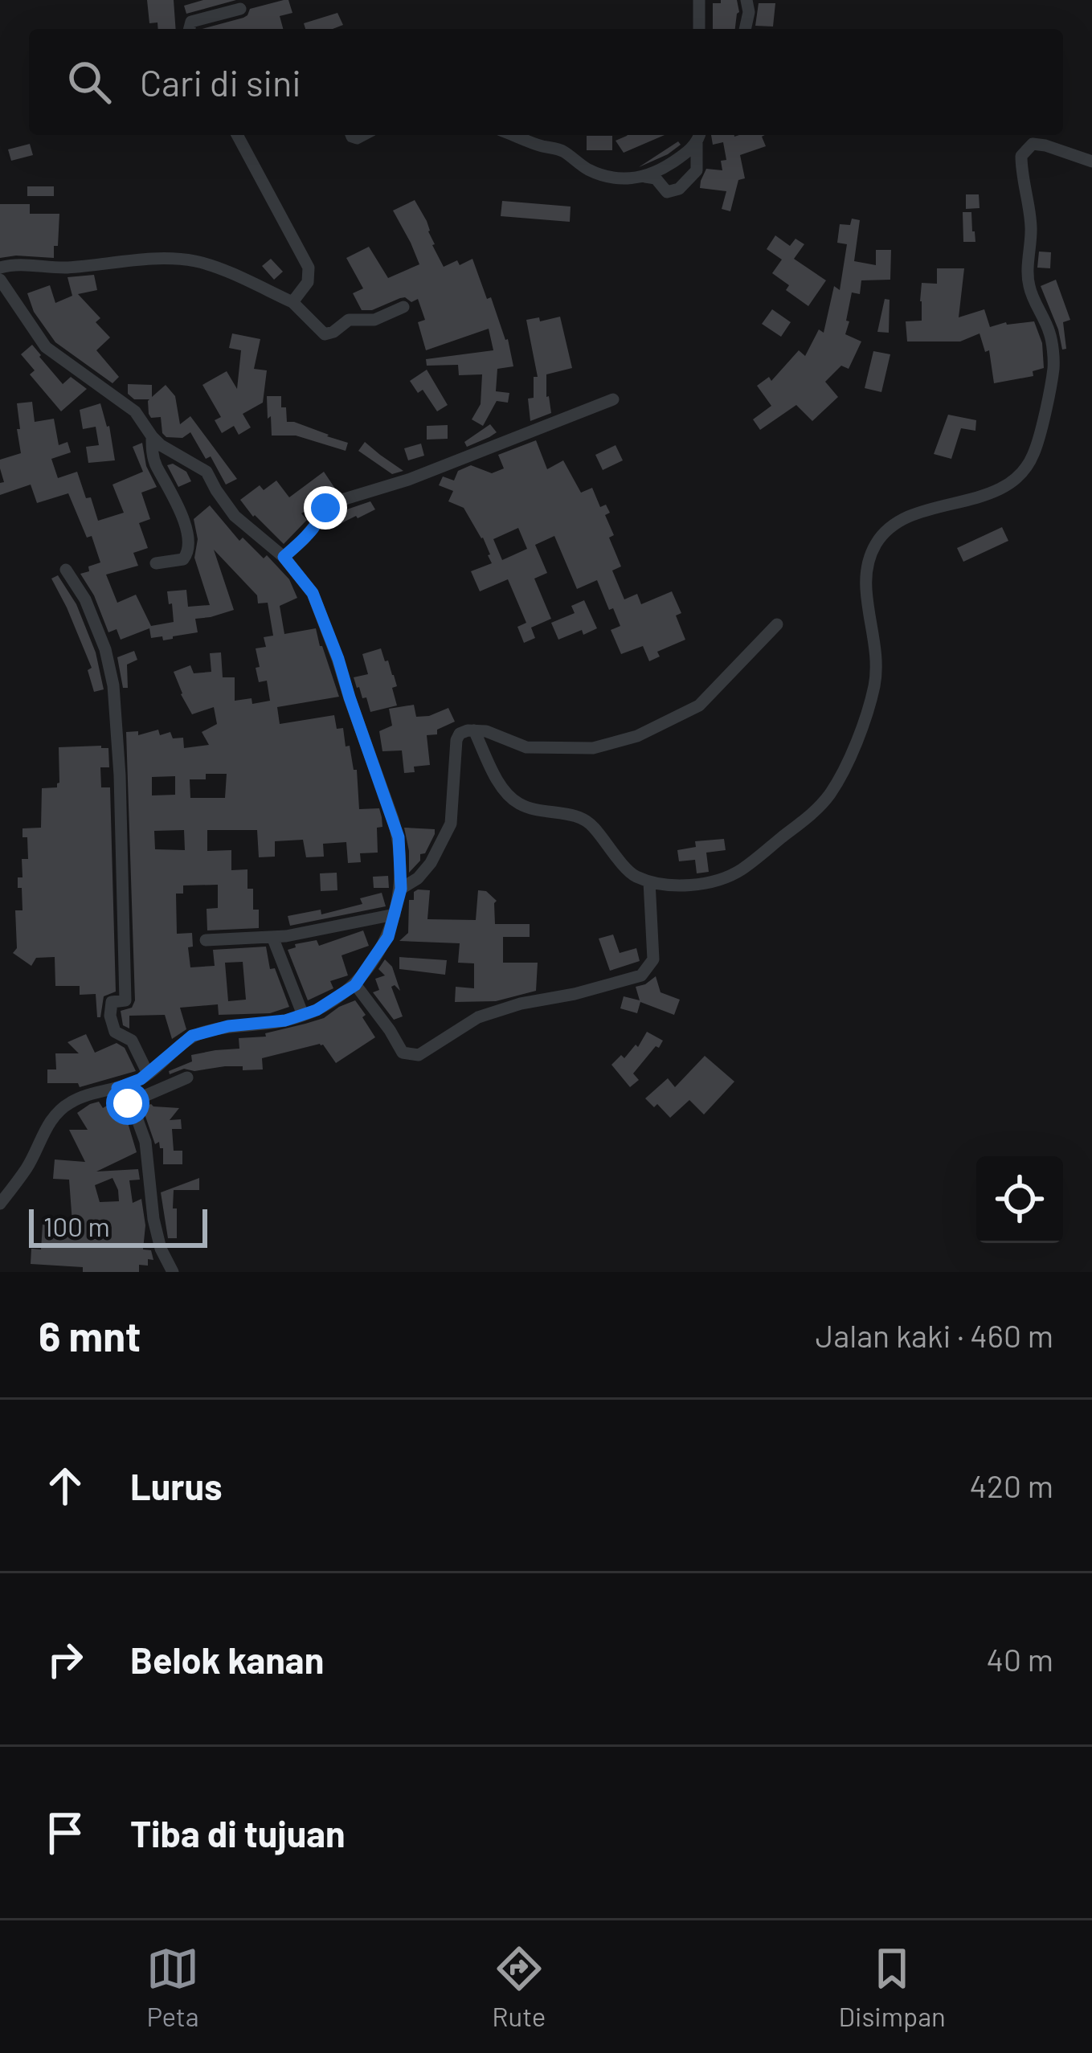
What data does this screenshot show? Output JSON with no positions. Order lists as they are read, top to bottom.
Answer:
{
  "scale_bar": "100 m",
  "page": {
    "search": "Cari di sini",
    "scale": "100 m",
    "heading": ["6 mnt", "Jalan kaki · 460 m"],
    "list": [
      ["Lurus", "420 m"],
      ["Belok kanan", "40 m"],
      "Tiba di tujuan"
    ],
    "nav": ["Peta", "Rute", "Disimpan"]
  }
}
